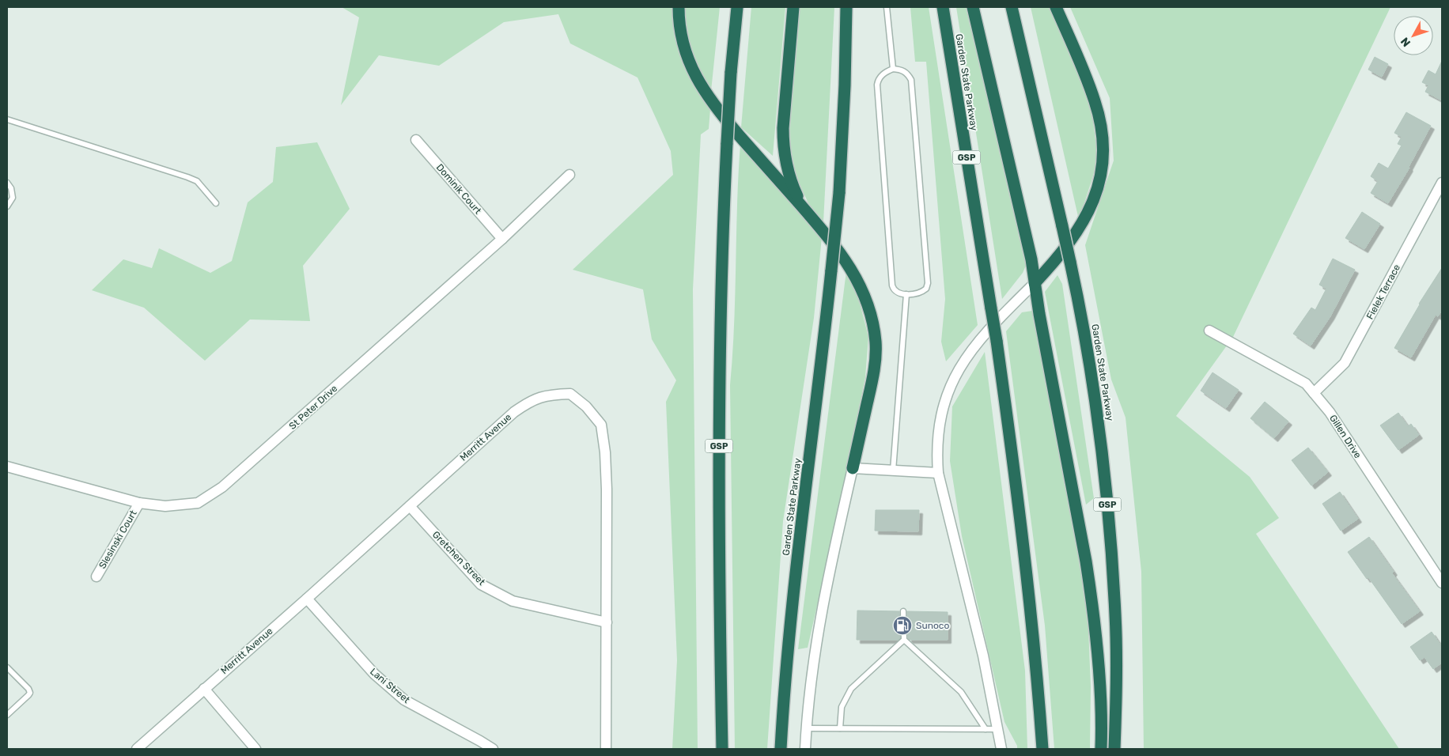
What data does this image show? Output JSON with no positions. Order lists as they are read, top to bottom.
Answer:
{
  "streets": {
    "highway": ["Garden State Parkway", "GSP"],
    "street": [
      "Dominik Court",
      "Fielek Terrace",
      "St Peter Drive",
      "Gillen Drive",
      "Merritt Avenue",
      "Slesinski Court",
      "Gretchen Street",
      "Lani Street"
    ]
  },
  "crossings": [
    ["Dominik Court", "St Peter Drive"],
    ["Fielek Terrace", "Gillen Drive"],
    ["St Peter Drive", "Slesinski Court"],
    ["Merritt Avenue", "Gretchen Street"],
    ["Merritt Avenue", "Lani Street"]
  ],
  "places": {
    "fuel station": ["Sunoco"]
  },
  "north": "bottom left"
}
